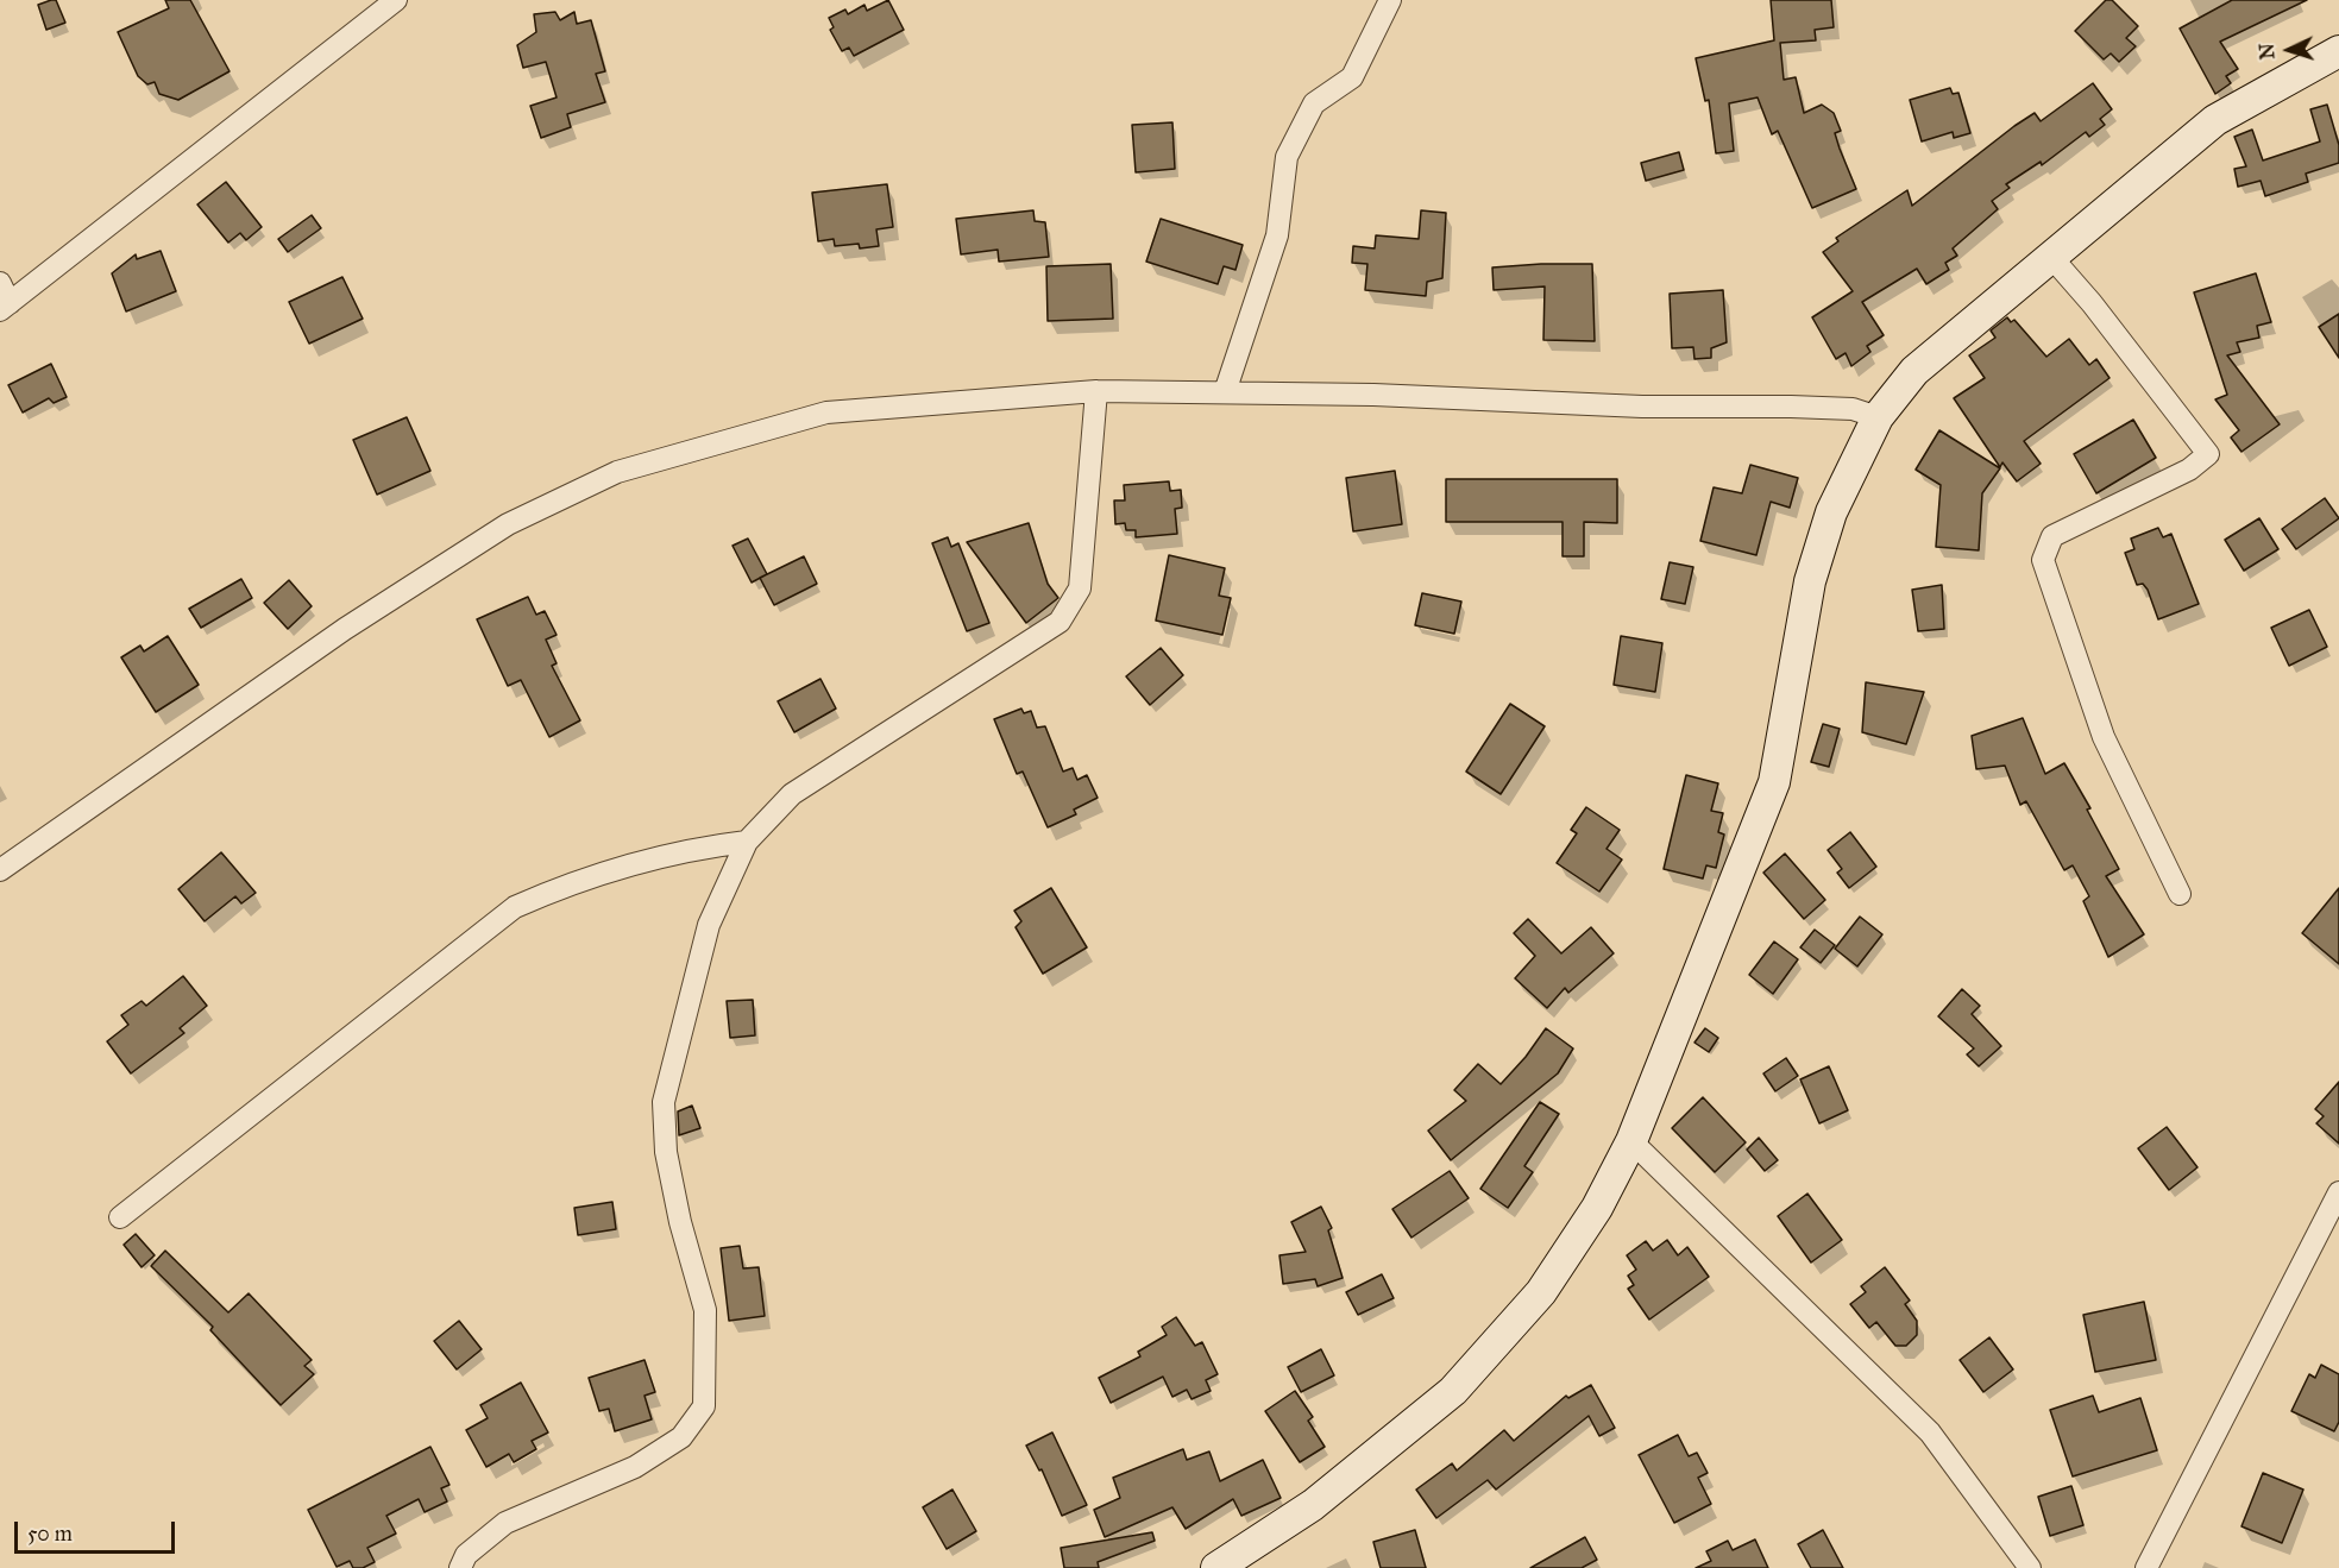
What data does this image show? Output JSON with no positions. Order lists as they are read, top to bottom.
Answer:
{
  "scale_bar": "50 m",
  "north": "left"
}
